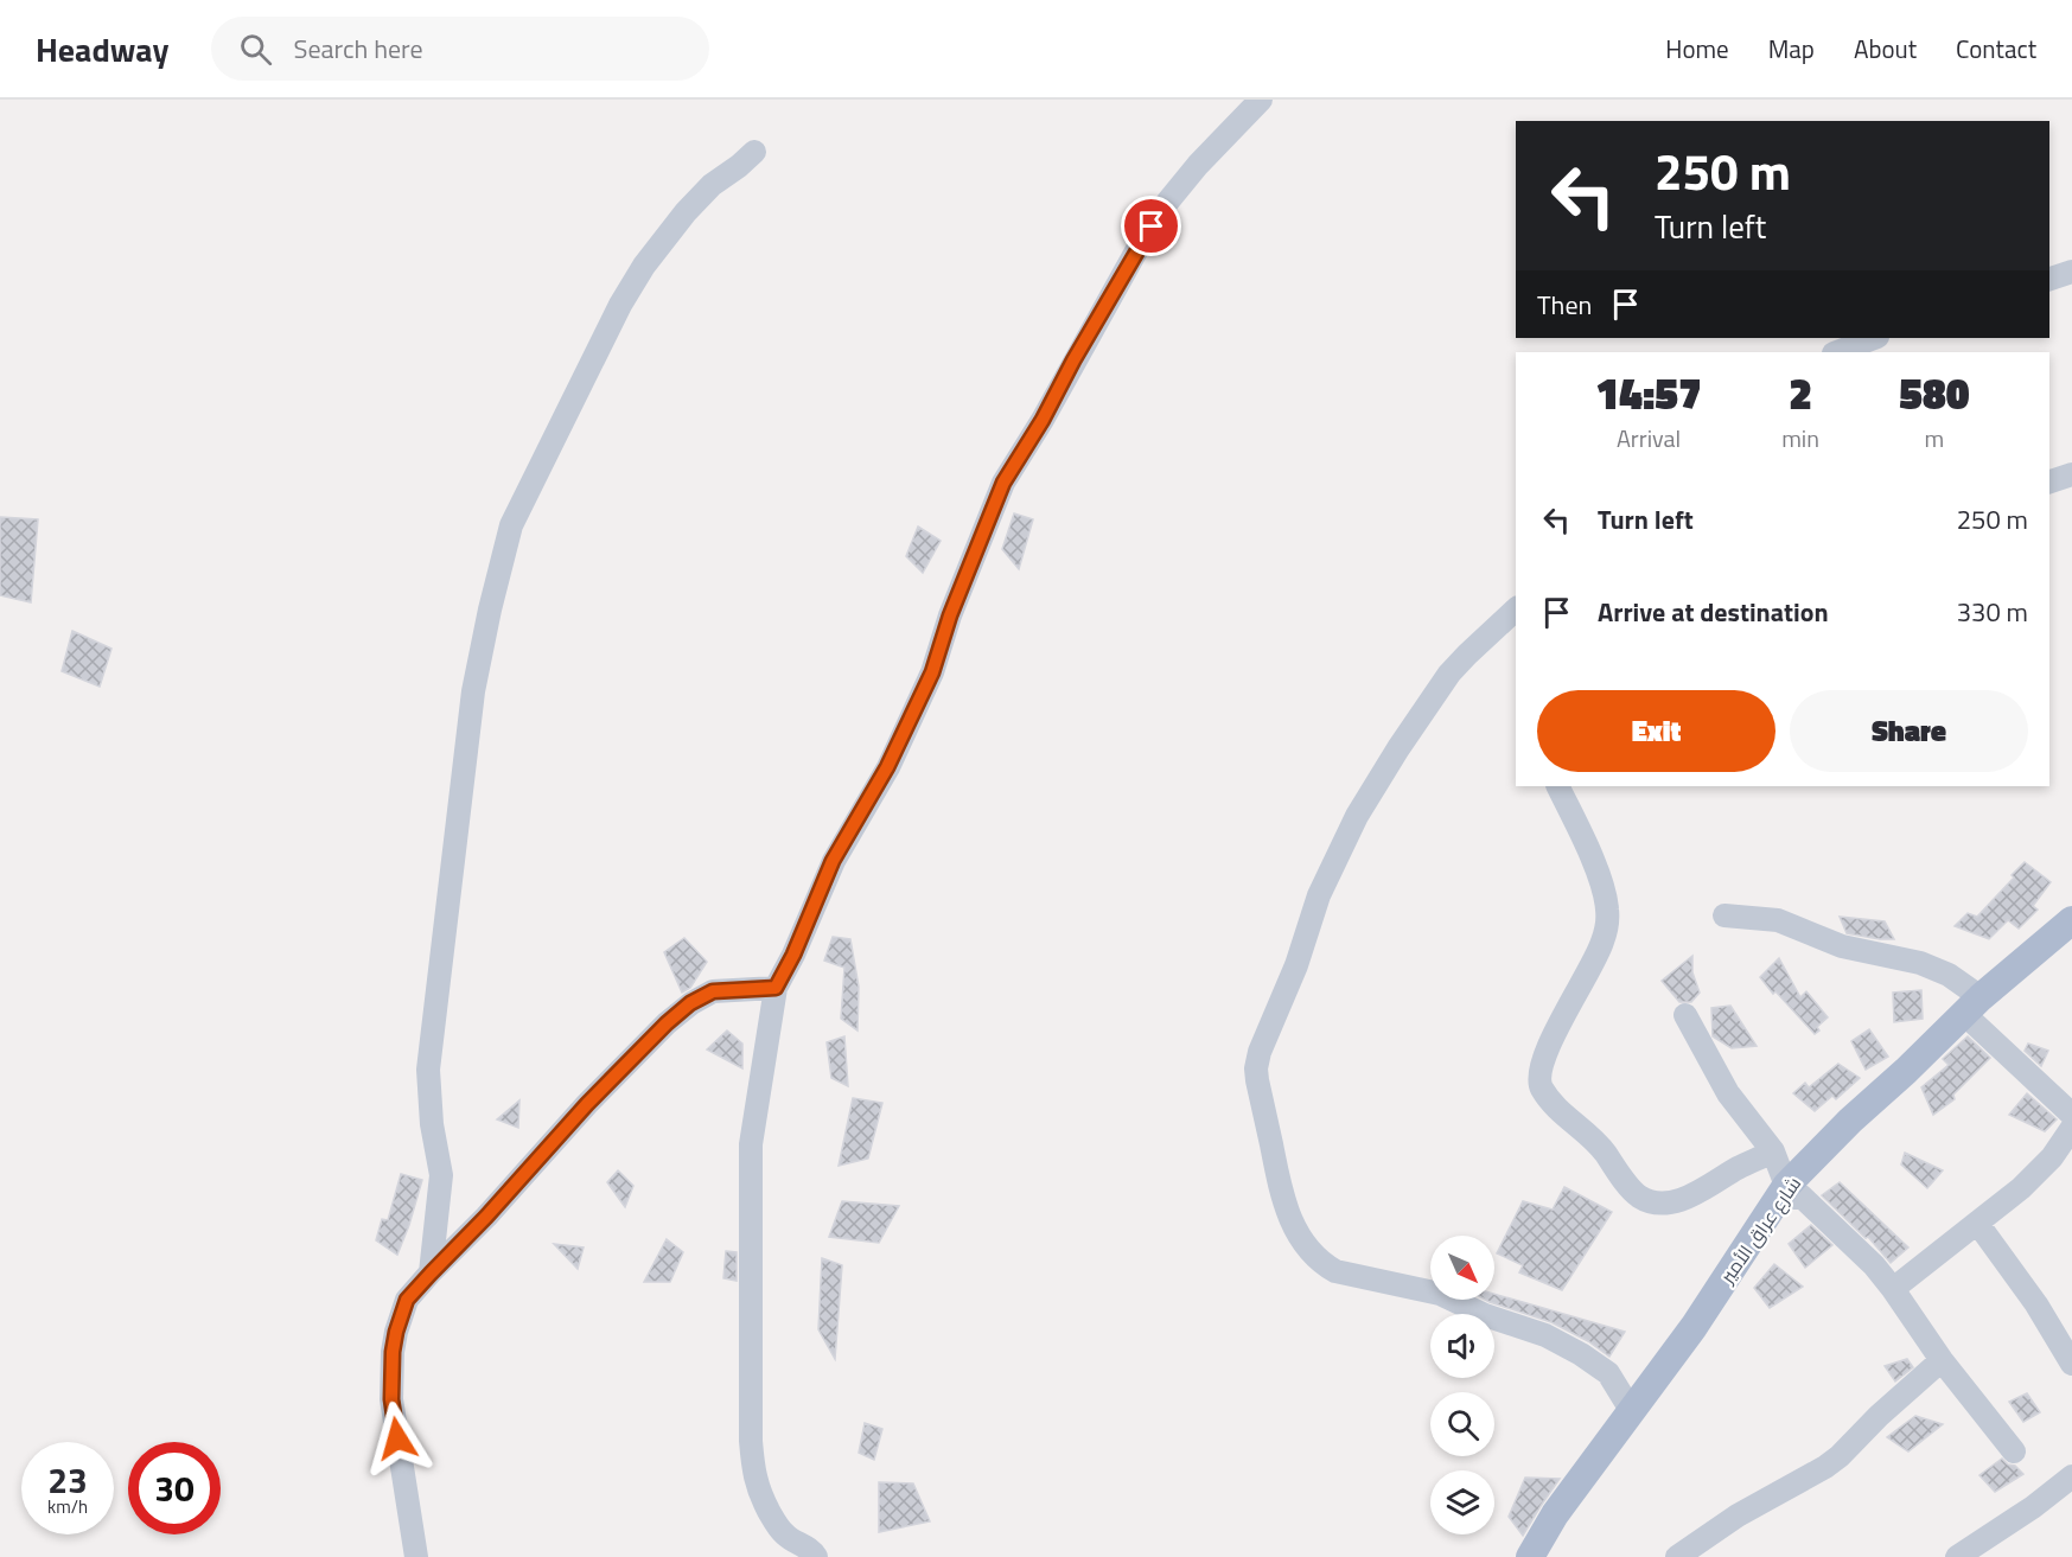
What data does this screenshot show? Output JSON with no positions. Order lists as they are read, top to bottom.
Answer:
{
  "streets": {
    "main road": ["شارع عراق الأمير"]
  },
  "north": "bottom right",
  "page": {
    "header": "Headway",
    "search": "Search here",
    "nav": [
      "Home",
      "Map",
      "About",
      "Contact"
    ],
    "turn": ["250 m", "Turn left"],
    "then": "Then",
    "eta": [
      "14:57",
      "Arrival",
      "2",
      "min",
      "580",
      "m"
    ],
    "list": [
      {
        "name": "Turn left",
        "value": "250 m"
      },
      {
        "name": "Arrive at destination",
        "value": "330 m"
      }
    ],
    "buttons": ["Exit", "Share"],
    "speed": "23 km/h",
    "limit": "30"
  }
}
